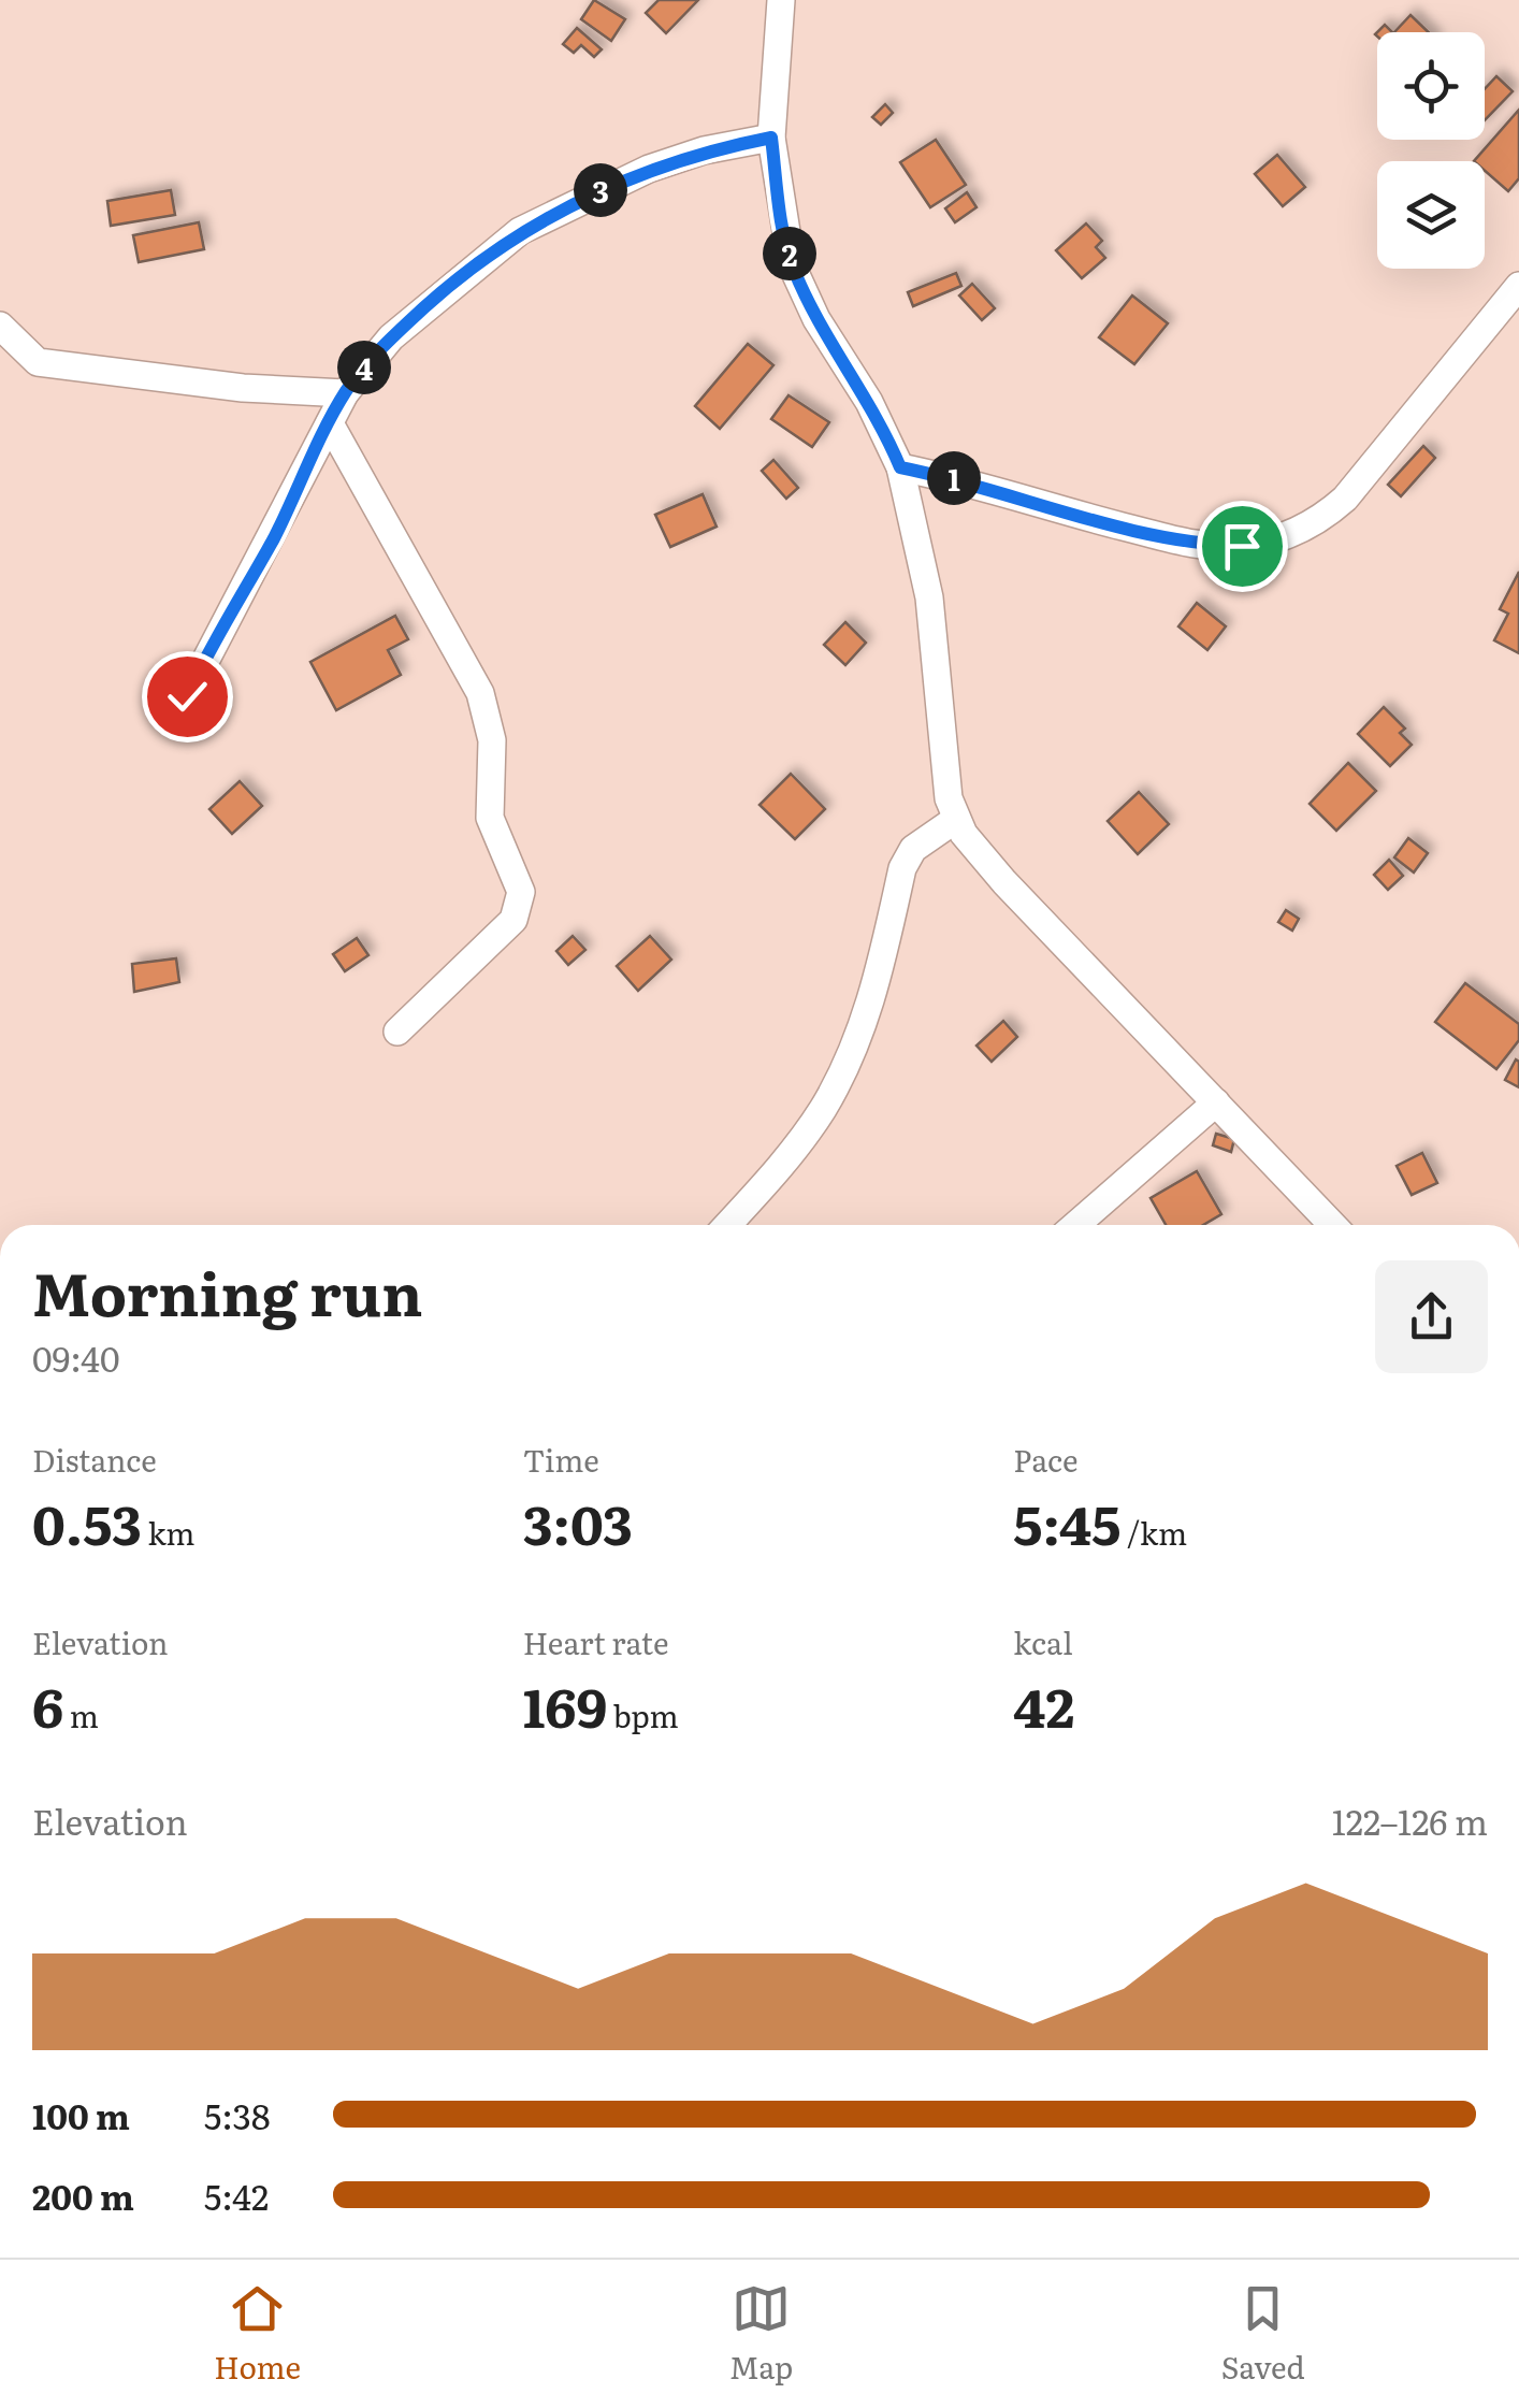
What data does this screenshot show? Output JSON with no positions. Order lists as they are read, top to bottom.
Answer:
{
  "page": {
    "pins": [
      "3",
      "2",
      "4",
      "1"
    ],
    "heading": ["Morning run", "09:40"],
    "stats": [
      ["Distance", "0.53 km"],
      ["Time", "3:03"],
      ["Pace", "5:45 /km"],
      ["Elevation", "6 m"],
      ["Heart rate", "169 bpm"],
      ["kcal", "42"]
    ],
    "chart": ["Elevation", "122–126 m"],
    "list": [
      {
        "name": "100 m",
        "note": "5:38"
      },
      {
        "name": "200 m",
        "note": "5:42"
      }
    ],
    "tabs": ["Home", "Map", "Saved"]
  }
}
